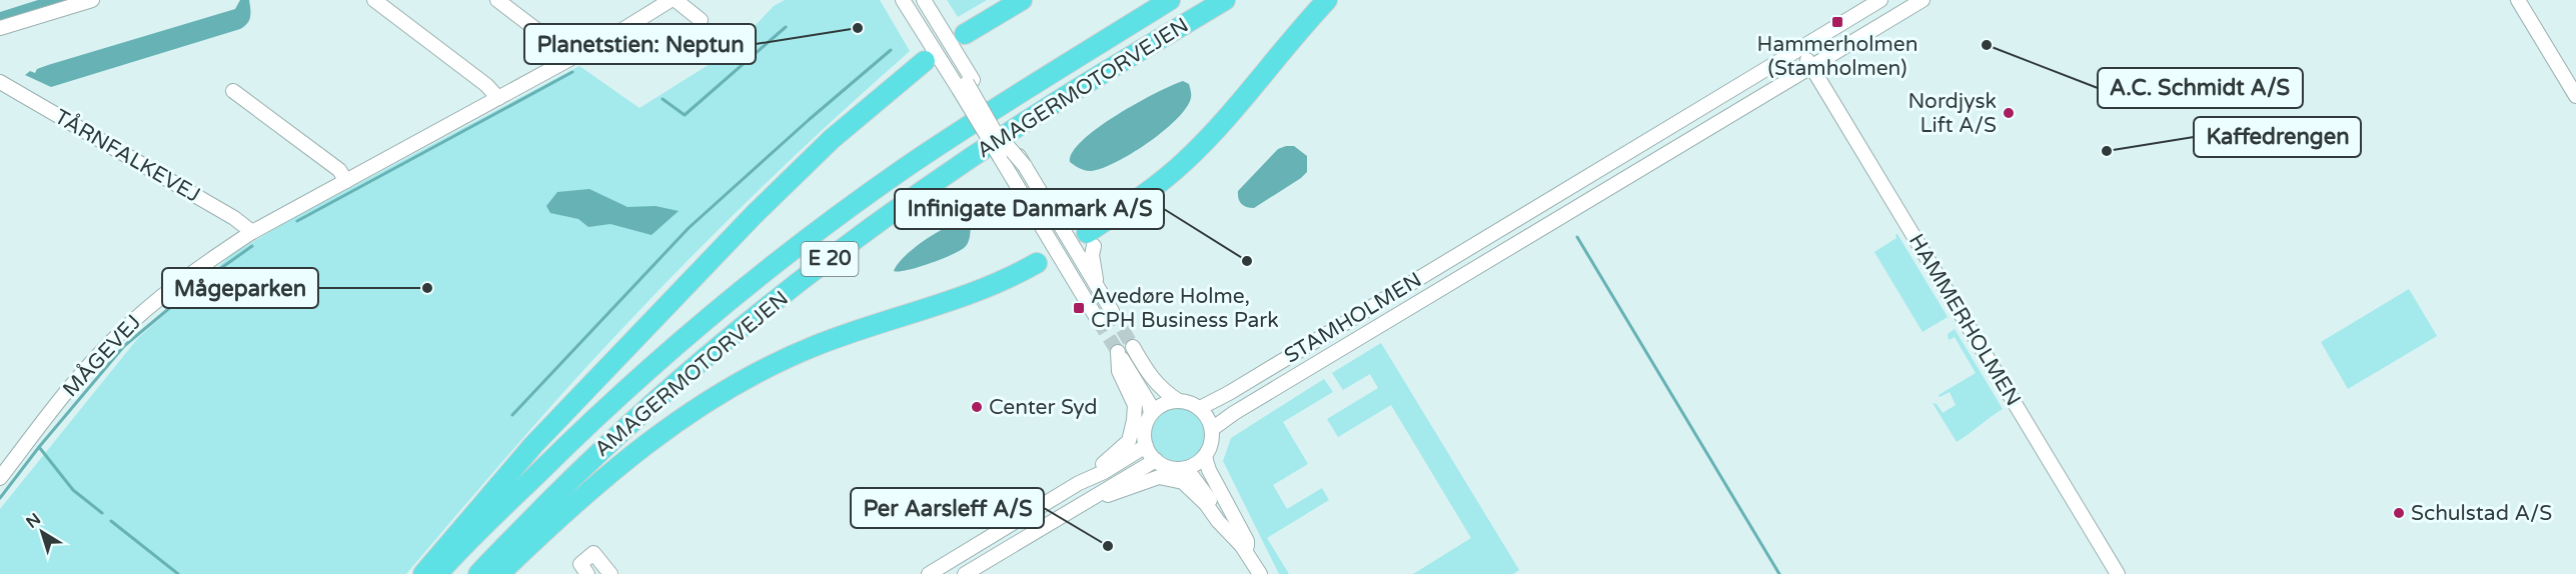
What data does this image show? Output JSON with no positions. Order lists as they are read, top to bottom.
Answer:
{
  "streets": {
    "highway": ["AMAGERMOTORVEJEN", "E 20"],
    "street": [
      "TÅRNFALKEVEJ",
      "STAMHOLMEN",
      "HAMMERHOLMEN",
      "MÅGEVEJ"
    ]
  },
  "crossings": [
    ["TÅRNFALKEVEJ", "MÅGEVEJ"],
    ["STAMHOLMEN", "HAMMERHOLMEN"]
  ],
  "places": {
    "transit": ["Hammerholmen (Stamholmen)", "Avedøre Holme, CPH Business Park"],
    "other": [
      "Planetstien: Neptun",
      "A.C. Schmidt A/S",
      "Nordjysk Lift A/S",
      "Kaffedrengen",
      "Infinigate Danmark A/S",
      "Mågeparken",
      "Center Syd",
      "Schulstad A/S",
      "Per Aarsleff A/S"
    ]
  },
  "north": "top left"
}
